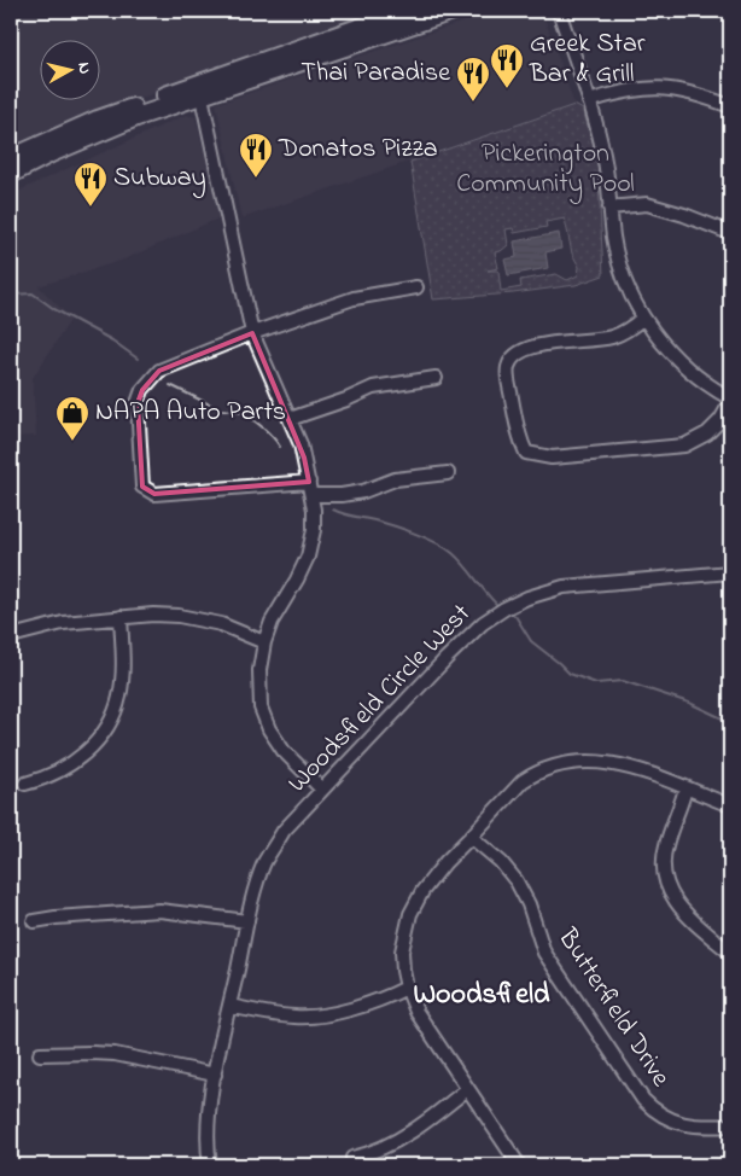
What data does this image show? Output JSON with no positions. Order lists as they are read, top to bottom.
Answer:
{
  "streets": {
    "street": ["Woodsfield Circle West", "Butterfield Drive"]
  },
  "districts": ["Woodsfield"],
  "parks": ["Pickerington Community Pool"],
  "places": {
    "restaurant": [
      "Greek Star Bar & Grill",
      "Thai Paradise",
      "Donatos Pizza",
      "Subway"
    ],
    "shop": ["NAPA Auto Parts"]
  },
  "north": "right"
}
